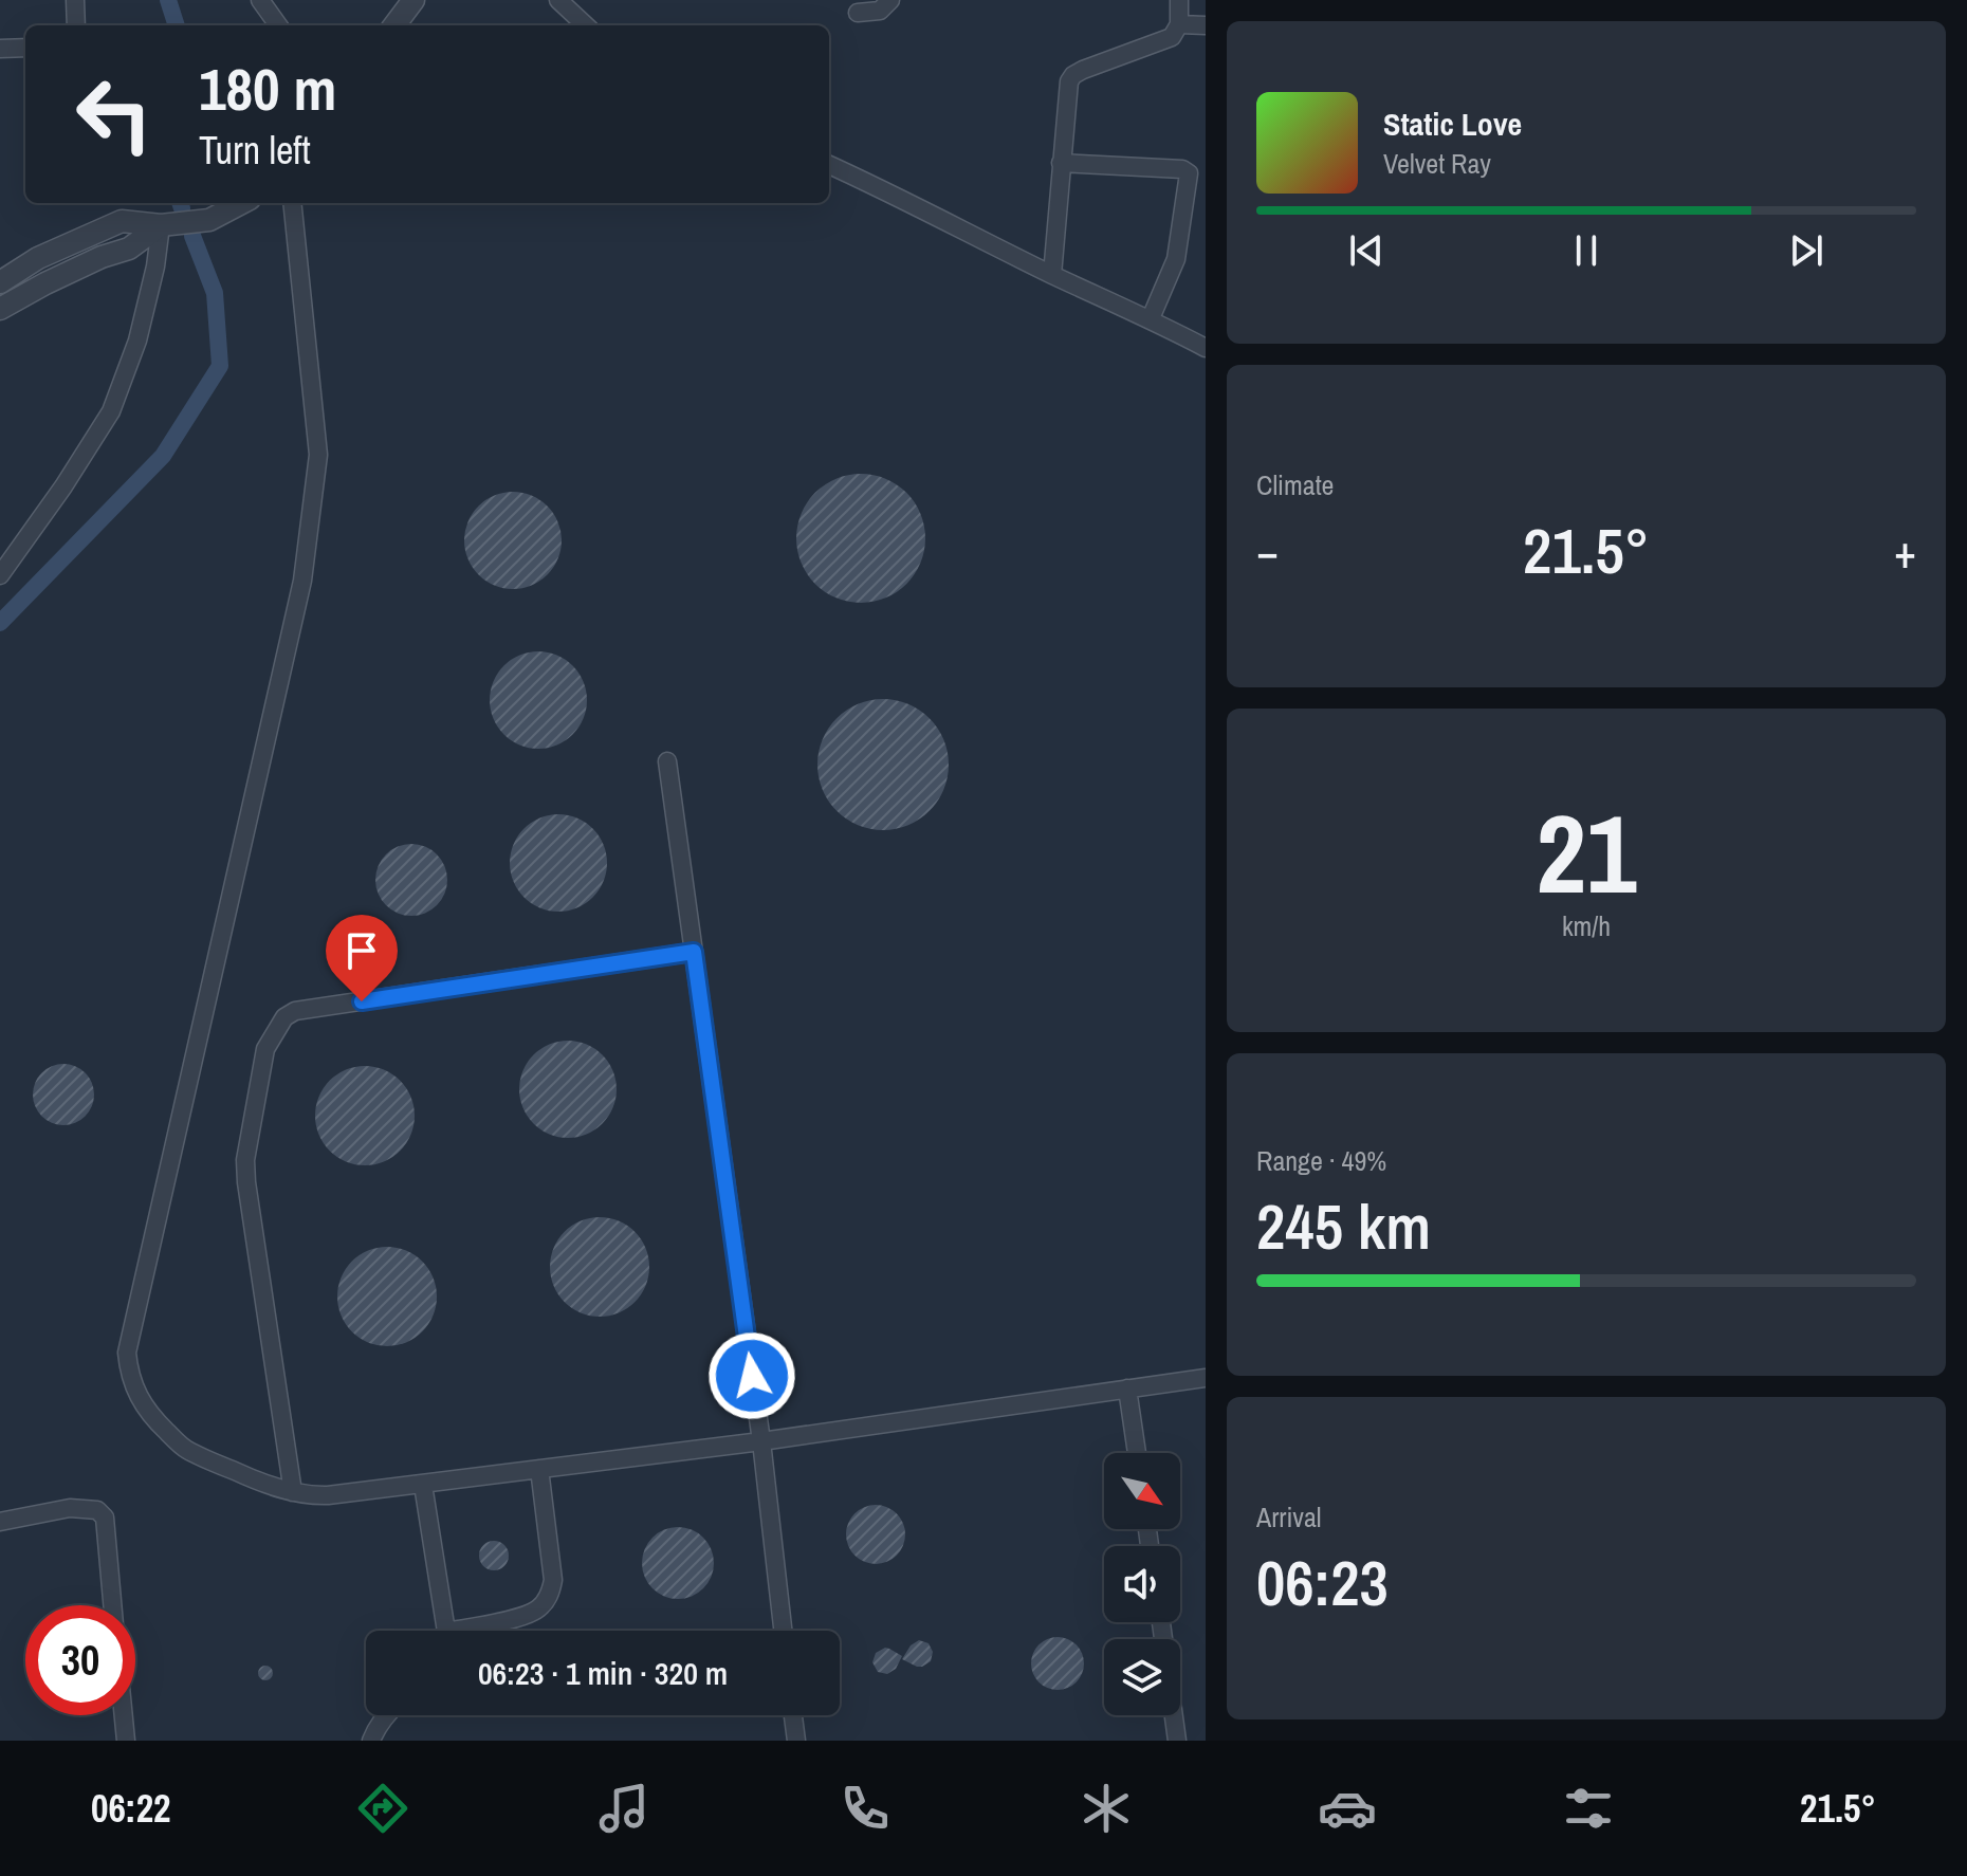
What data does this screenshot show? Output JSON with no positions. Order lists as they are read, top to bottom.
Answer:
{
  "north": "bottom right",
  "page": {
    "turn": ["180 m", "Turn left"],
    "song": ["Static Love", "Velvet Ray"],
    "tile": [
      "Climate",
      ["21", "km/h"],
      ["Range · 49%", "245 km"],
      ["Arrival", "06:23"]
    ],
    "heat": ["−", "21.5°", "+"],
    "limit": "30",
    "trip": "06:23 · 1 min · 320 m",
    "tabs": ["06:22", "21.5°"]
  }
}
